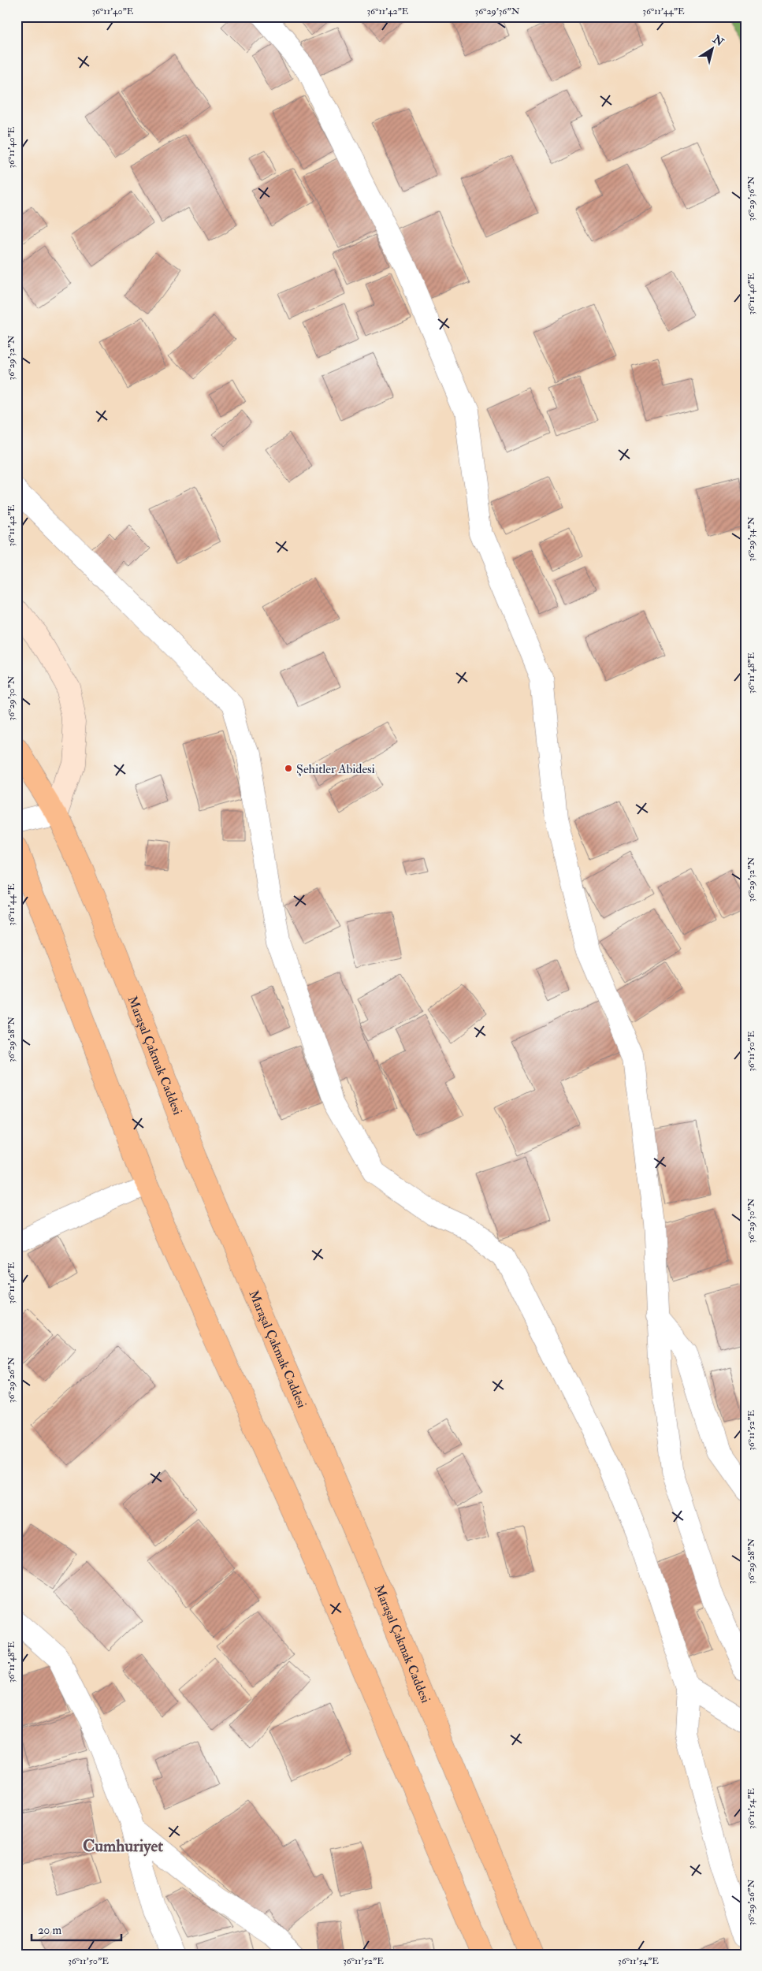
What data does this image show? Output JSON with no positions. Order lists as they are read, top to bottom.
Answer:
{
  "streets": {
    "highway": ["Maraşal Çakmak Caddesi"]
  },
  "districts": ["Cumhuriyet"],
  "places": ["Şehitler Abidesi"],
  "scale_bar": "20 m",
  "north": "top right",
  "coordinates": [
    "36°11'40\"E",
    "36°11'42\"E",
    "36°29'36\"N",
    "36°11'44\"E",
    "36°11'46\"E",
    "36°29'32\"N",
    "36°29'34\"N",
    "36°11'48\"E",
    "36°29'30\"N",
    "36°29'28\"N",
    "36°11'50\"E",
    "36°29'26\"N",
    "36°11'52\"E",
    "36°11'54\"E"
  ]
}
